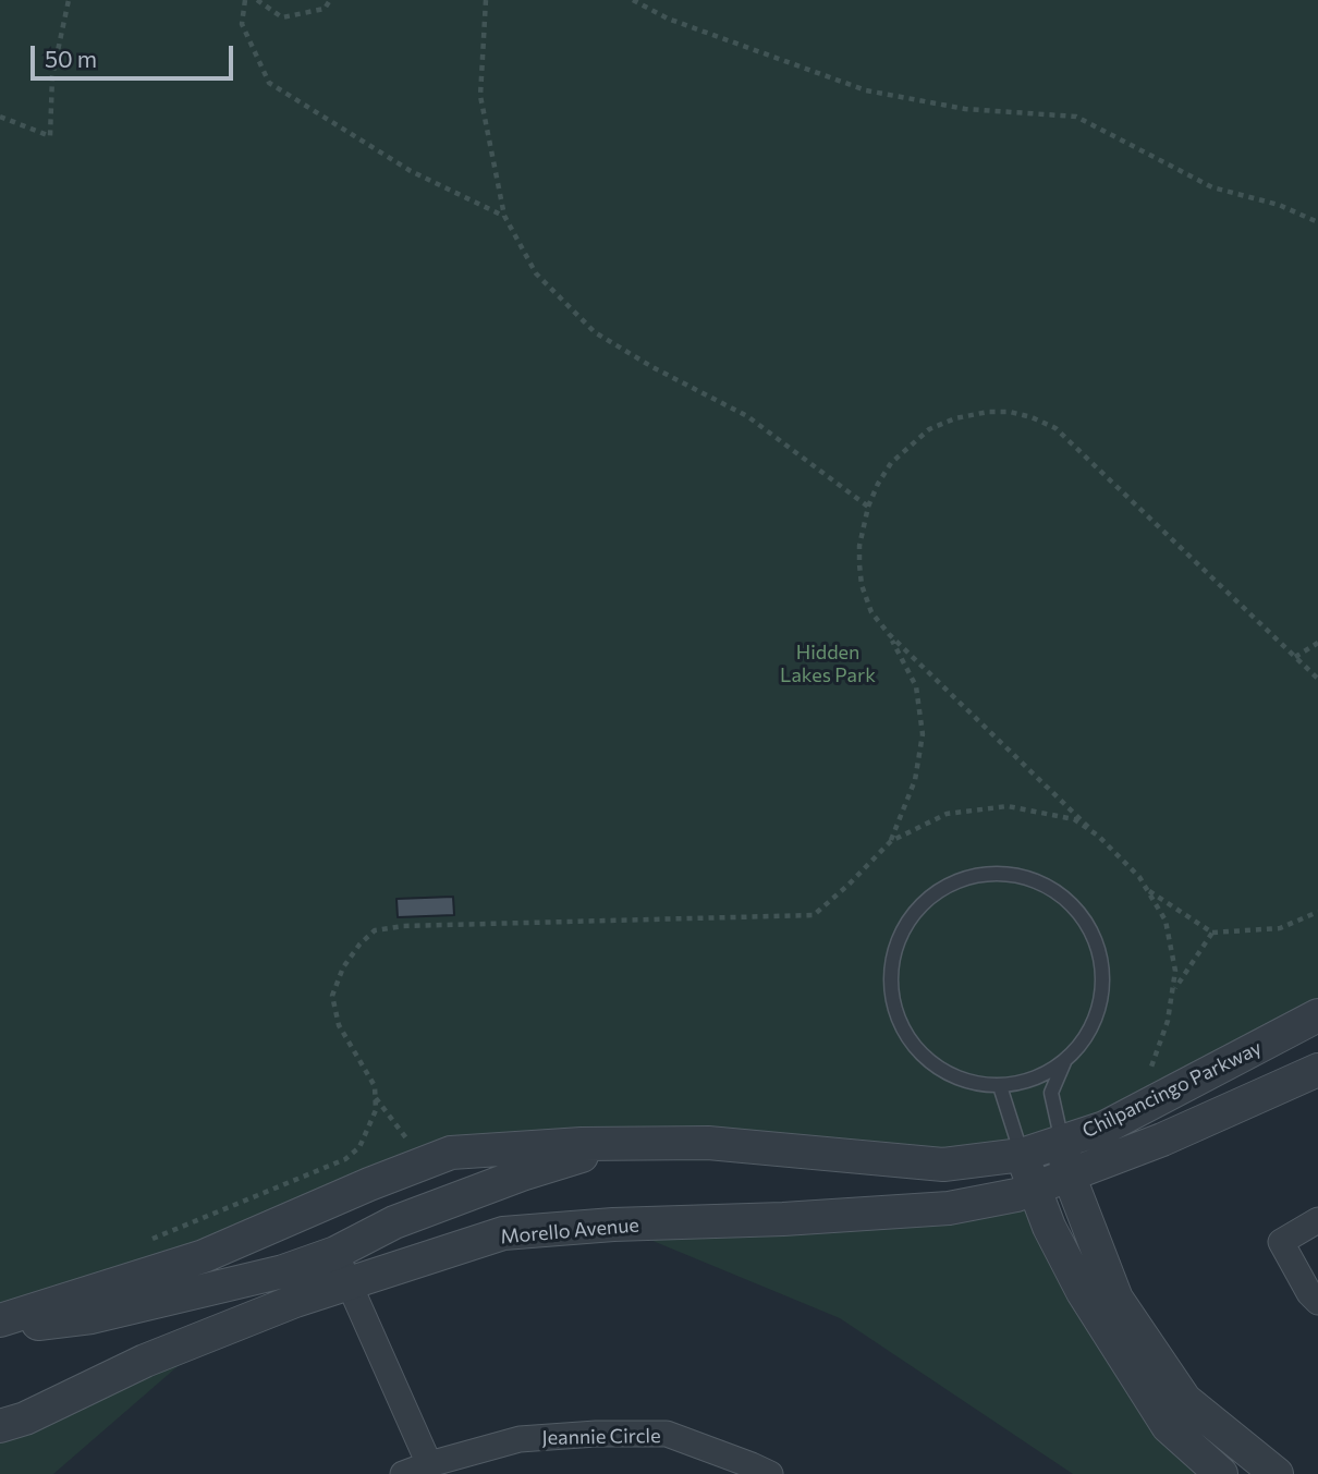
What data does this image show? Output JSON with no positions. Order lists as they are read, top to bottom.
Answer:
{
  "streets": {
    "street": ["Chilpancingo Parkway", "Morello Avenue", "Jeannie Circle"]
  },
  "parks": ["Hidden Lakes Park"],
  "scale_bar": "50 m"
}
